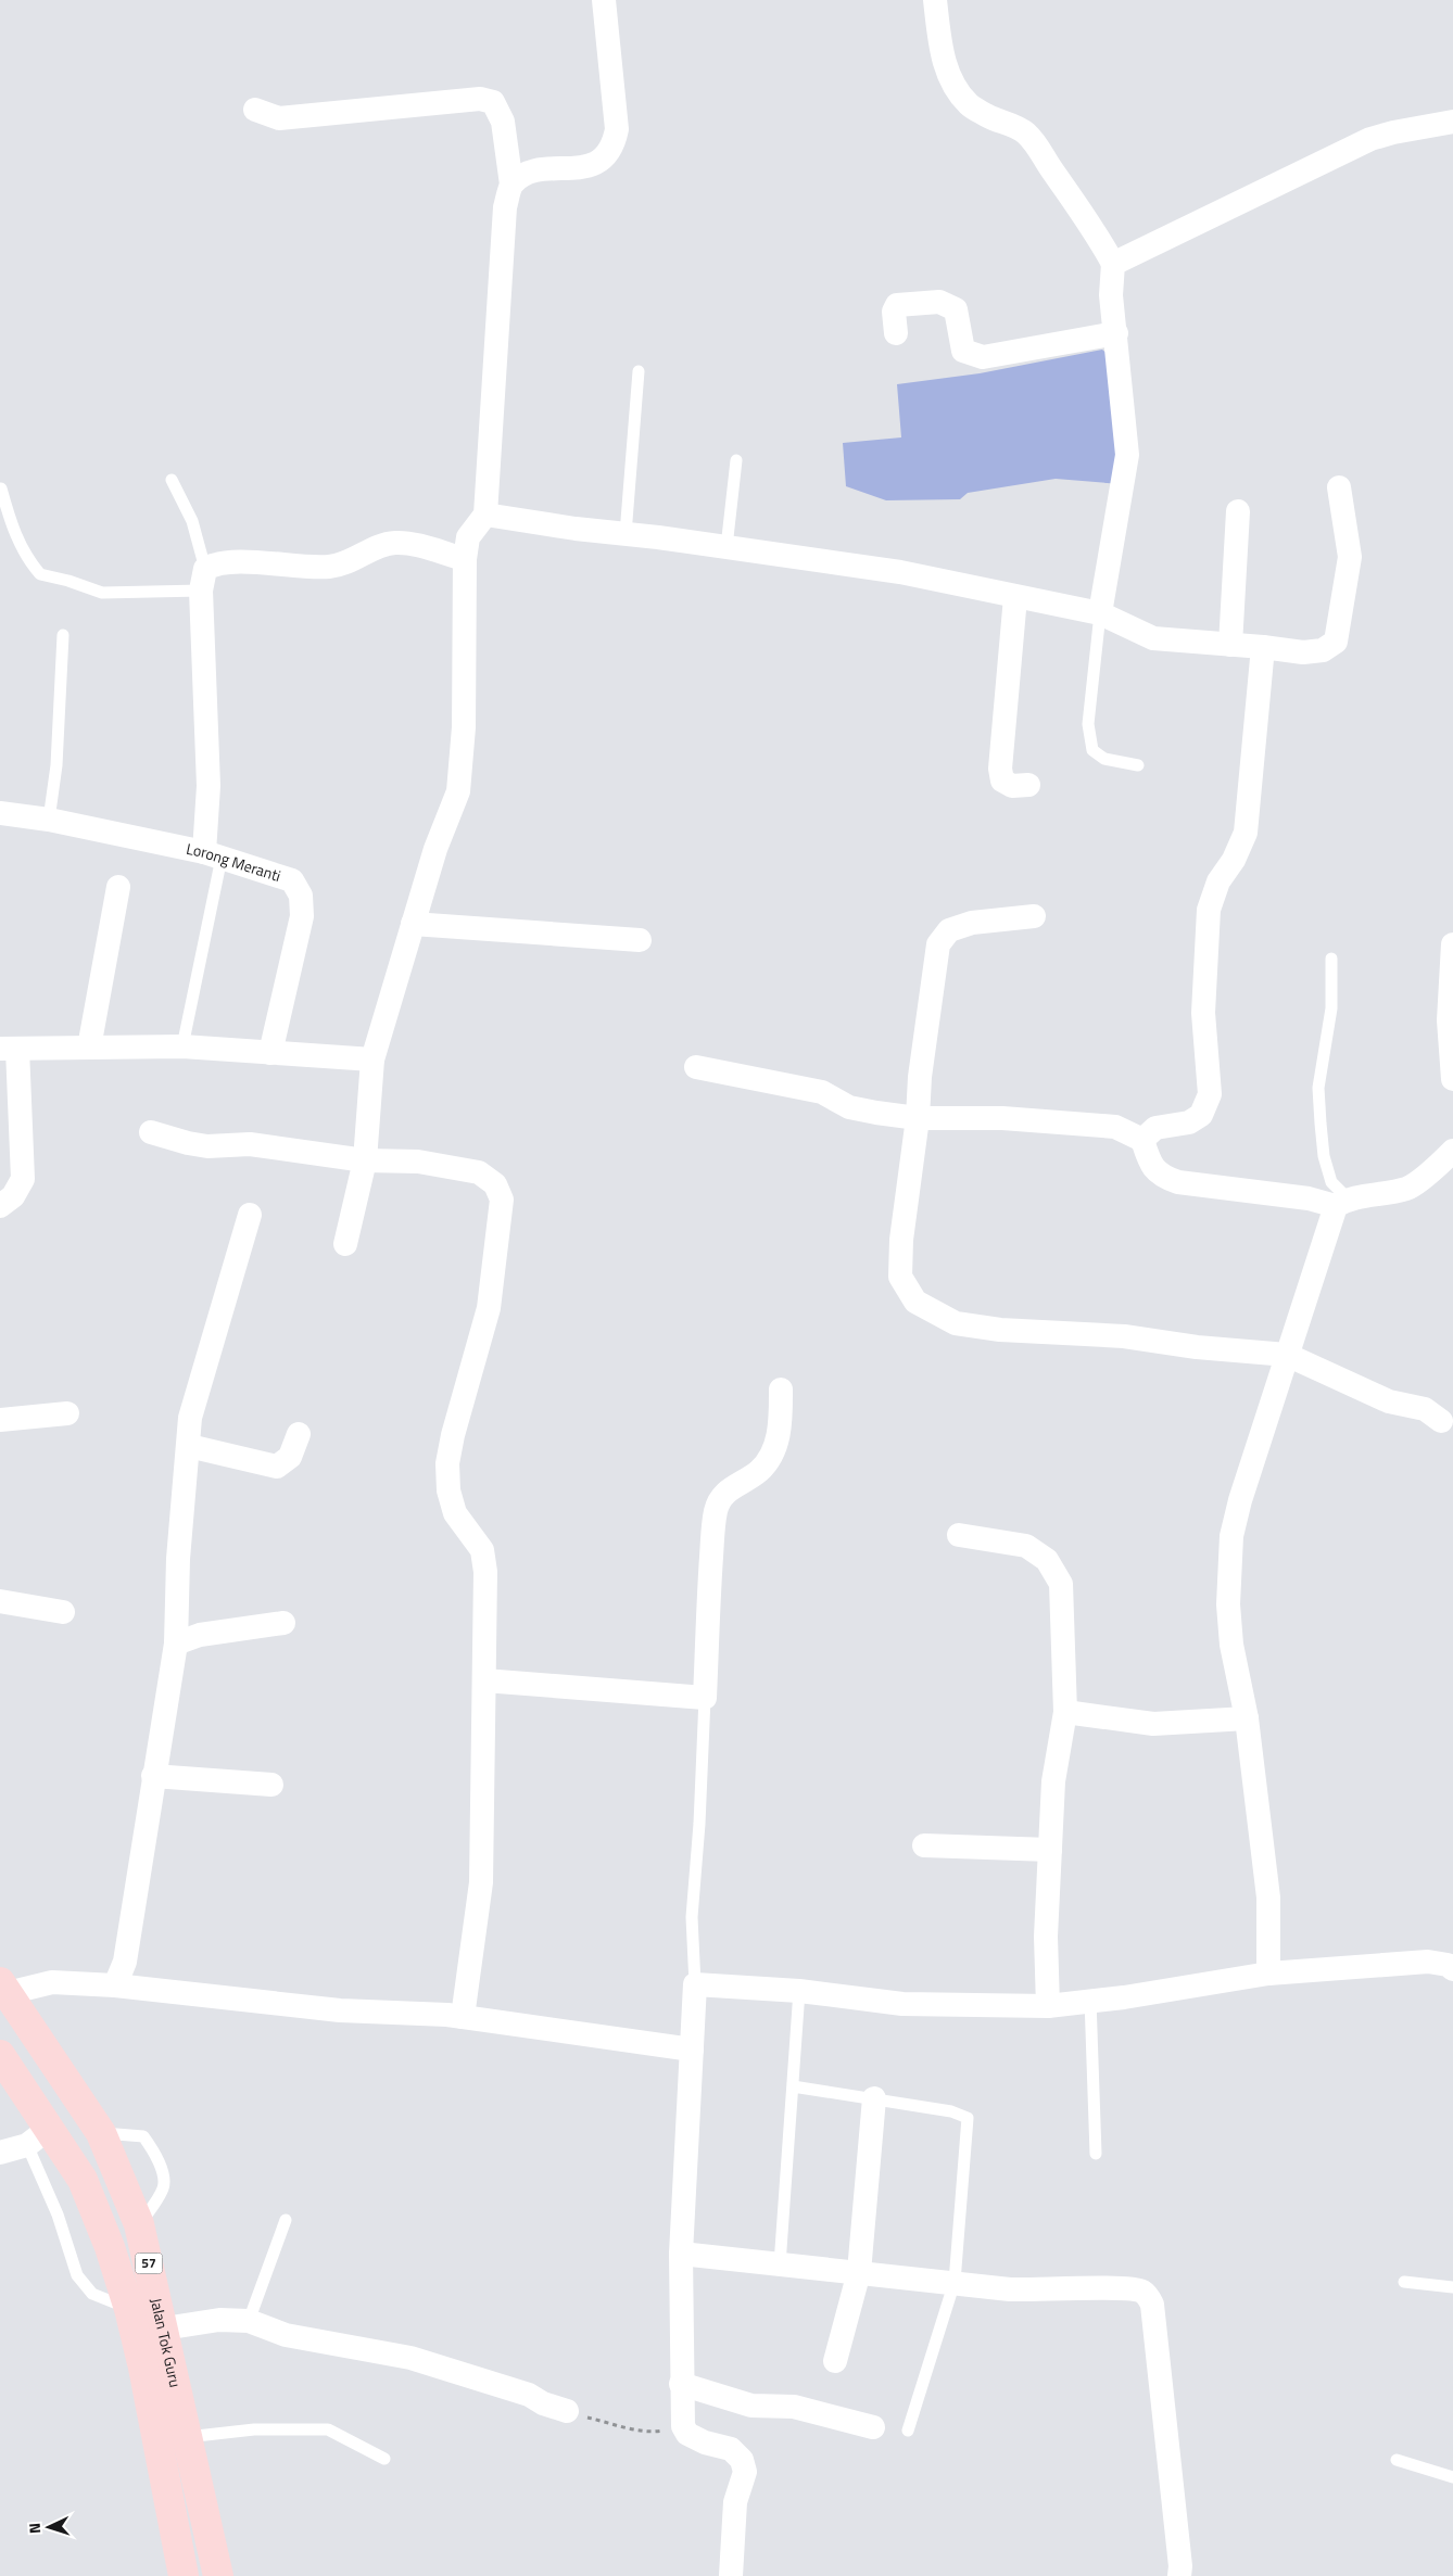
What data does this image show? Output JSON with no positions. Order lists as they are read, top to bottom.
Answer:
{
  "streets": {
    "main road": ["57", "Jalan Tok Guru"],
    "street": ["Lorong Meranti"]
  },
  "north": "left"
}
